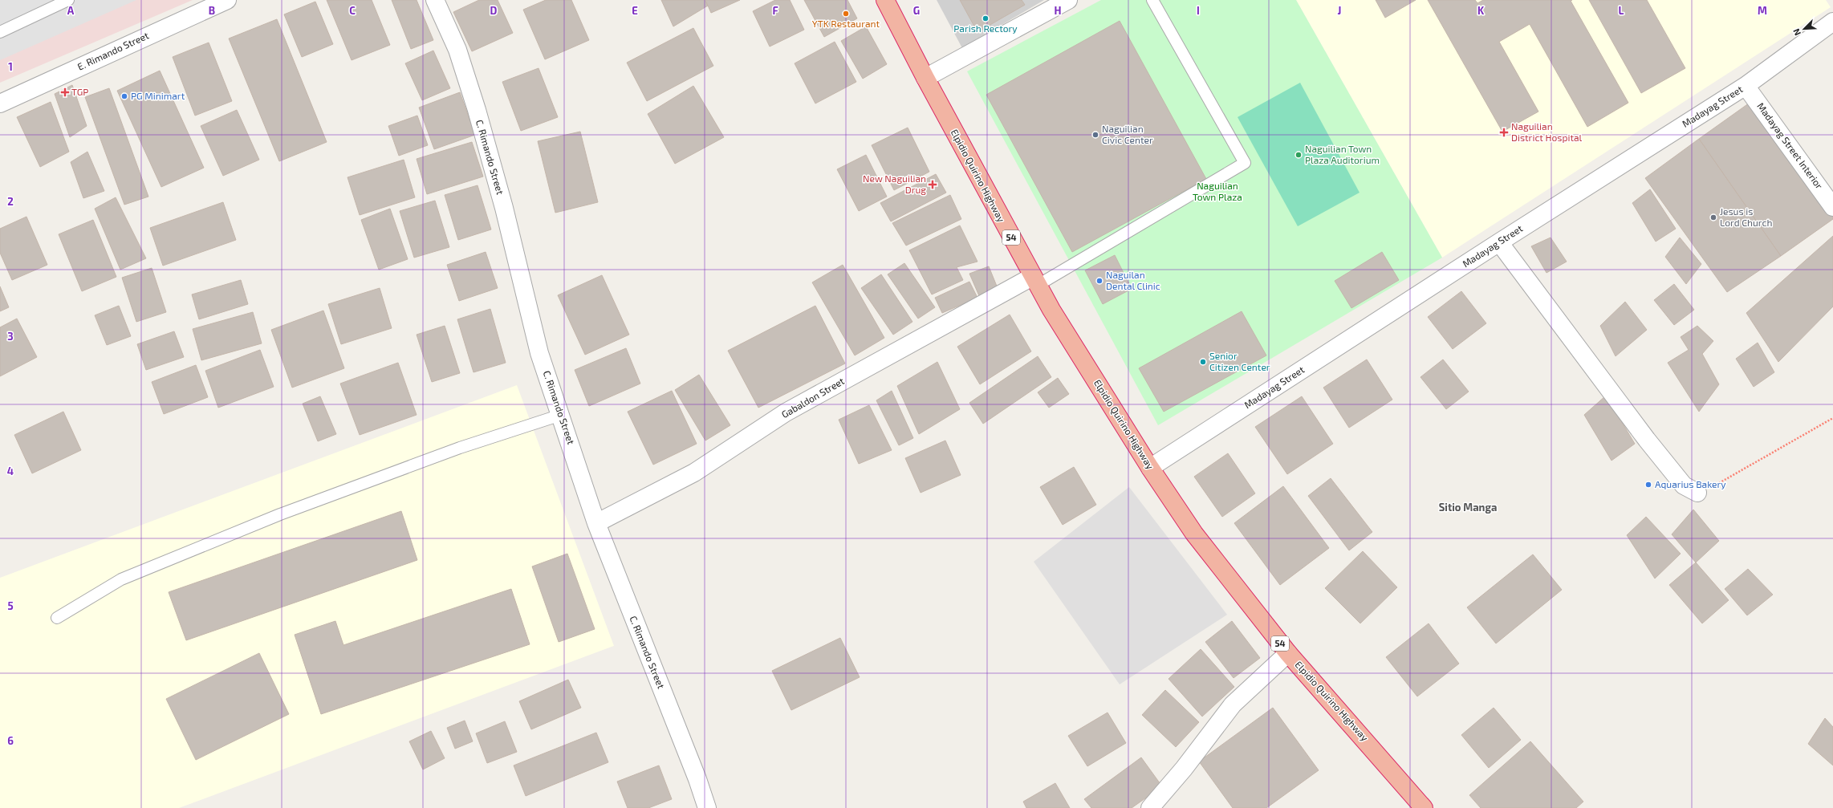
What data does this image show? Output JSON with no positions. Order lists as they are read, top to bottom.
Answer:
{
  "streets": {
    "highway": ["Elpidio Quirino Highway", "54"],
    "street": [
      "E. Rimando Street",
      "Madayag Street",
      "Madayag Street Interior",
      "C. Rimando Street",
      "Gabaldon Street"
    ]
  },
  "crossings": [
    ["Madayag Street", "Madayag Street Interior"],
    ["Madayag Street", "Elpidio Quirino Highway"],
    ["C. Rimando Street", "Gabaldon Street"],
    ["Elpidio Quirino Highway", "Gabaldon Street"]
  ],
  "districts": ["Sitio Manga"],
  "parks": ["Naguilian Town Plaza"],
  "places": {
    "other": [
      "YTK Restaurant",
      "Parish Rectory",
      "PG Minimart",
      "Naguilian Civic Center",
      "Naguilian Town Plaza Auditorium",
      "Jesus is Lord Church",
      "Naguilan Dental Clinic",
      "Senior Citizen Center",
      "Aquarius Bakery"
    ],
    "health": ["TGP", "Naguilian District Hospital", "New Naguilian Drug"]
  },
  "north": "bottom left",
  "grid": {
    "columns": [
      "A",
      "B",
      "C",
      "D",
      "E",
      "F",
      "G",
      "H",
      "I",
      "J",
      "K",
      "L",
      "M"
    ],
    "rows": [
      "1",
      "2",
      "3",
      "4",
      "5",
      "6"
    ]
  }
}
